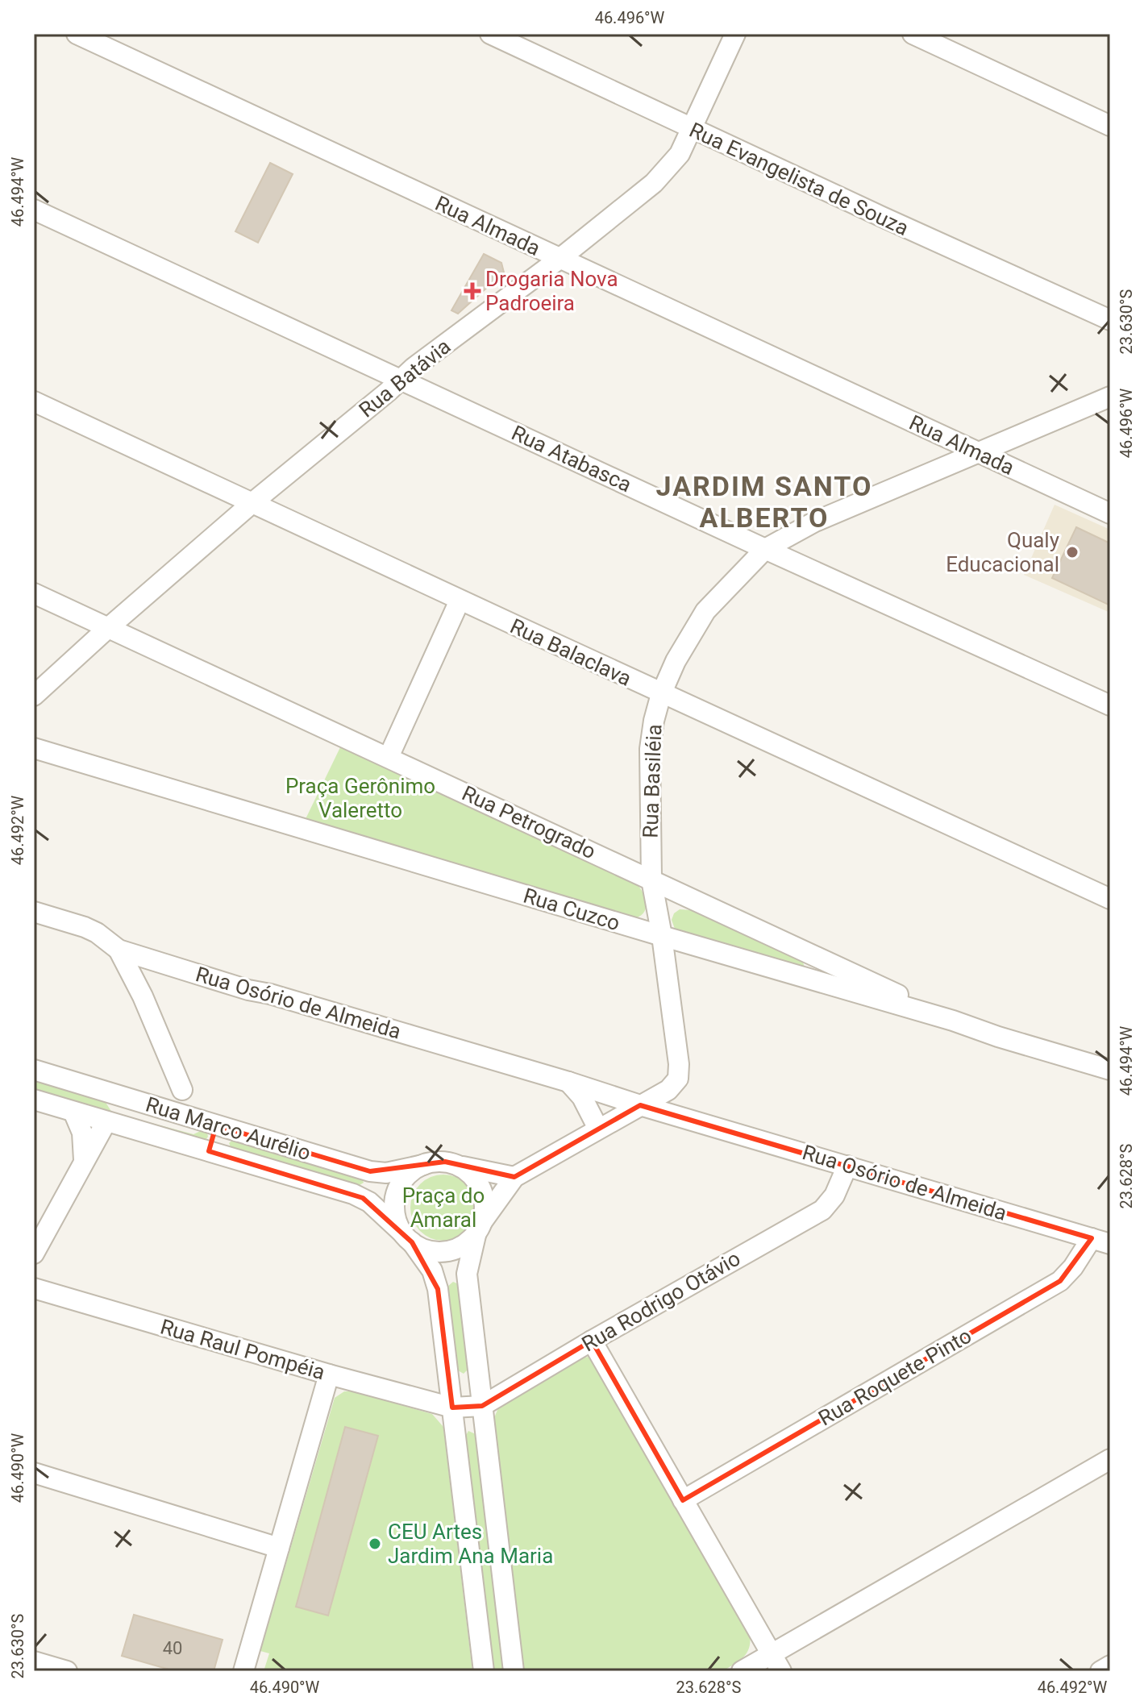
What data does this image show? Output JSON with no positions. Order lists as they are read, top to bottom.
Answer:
{
  "streets": {
    "street": [
      "Rua Evangelista de Souza",
      "Rua Almada",
      "Rua Batávia",
      "Rua Atabasca",
      "Rua Balaclava",
      "Rua Basiléia",
      "Rua Petrogrado",
      "Rua Cuzco",
      "Rua Osório de Almeida",
      "Rua Marco Aurélio",
      "Rua Rodrigo Otávio",
      "Rua Raul Pompéia",
      "Rua Roquete Pinto"
    ]
  },
  "crossings": [
    ["Rua Evangelista de Souza", "Rua Batávia"],
    ["Rua Almada", "Rua Batávia"],
    ["Rua Almada", "Rua Basiléia"],
    ["Rua Batávia", "Rua Atabasca"],
    ["Rua Batávia", "Rua Balaclava"],
    ["Rua Batávia", "Rua Petrogrado"],
    ["Rua Atabasca", "Rua Basiléia"],
    ["Rua Balaclava", "Rua Basiléia"],
    ["Rua Basiléia", "Rua Petrogrado"],
    ["Rua Basiléia", "Rua Cuzco"],
    ["Rua Petrogrado", "Rua Cuzco"],
    ["Rua Osório de Almeida", "Rua Rodrigo Otávio"],
    ["Rua Osório de Almeida", "Rua Roquete Pinto"],
    ["Rua Rodrigo Otávio", "Rua Raul Pompéia"]
  ],
  "districts": ["JARDIM SANTO ALBERTO"],
  "parks": ["Praça Gerônimo Valeretto", "Praça do Amaral"],
  "places": {
    "health": ["Drogaria Nova Padroeira"],
    "other": ["Qualy Educacional", "CEU Artes Jardim Ana Maria"]
  },
  "house_numbers": ["40"],
  "coordinates": [
    "46.496°W",
    "46.494°W",
    "23.630°S",
    "46.492°W",
    "23.628°S",
    "46.490°W"
  ]
}
